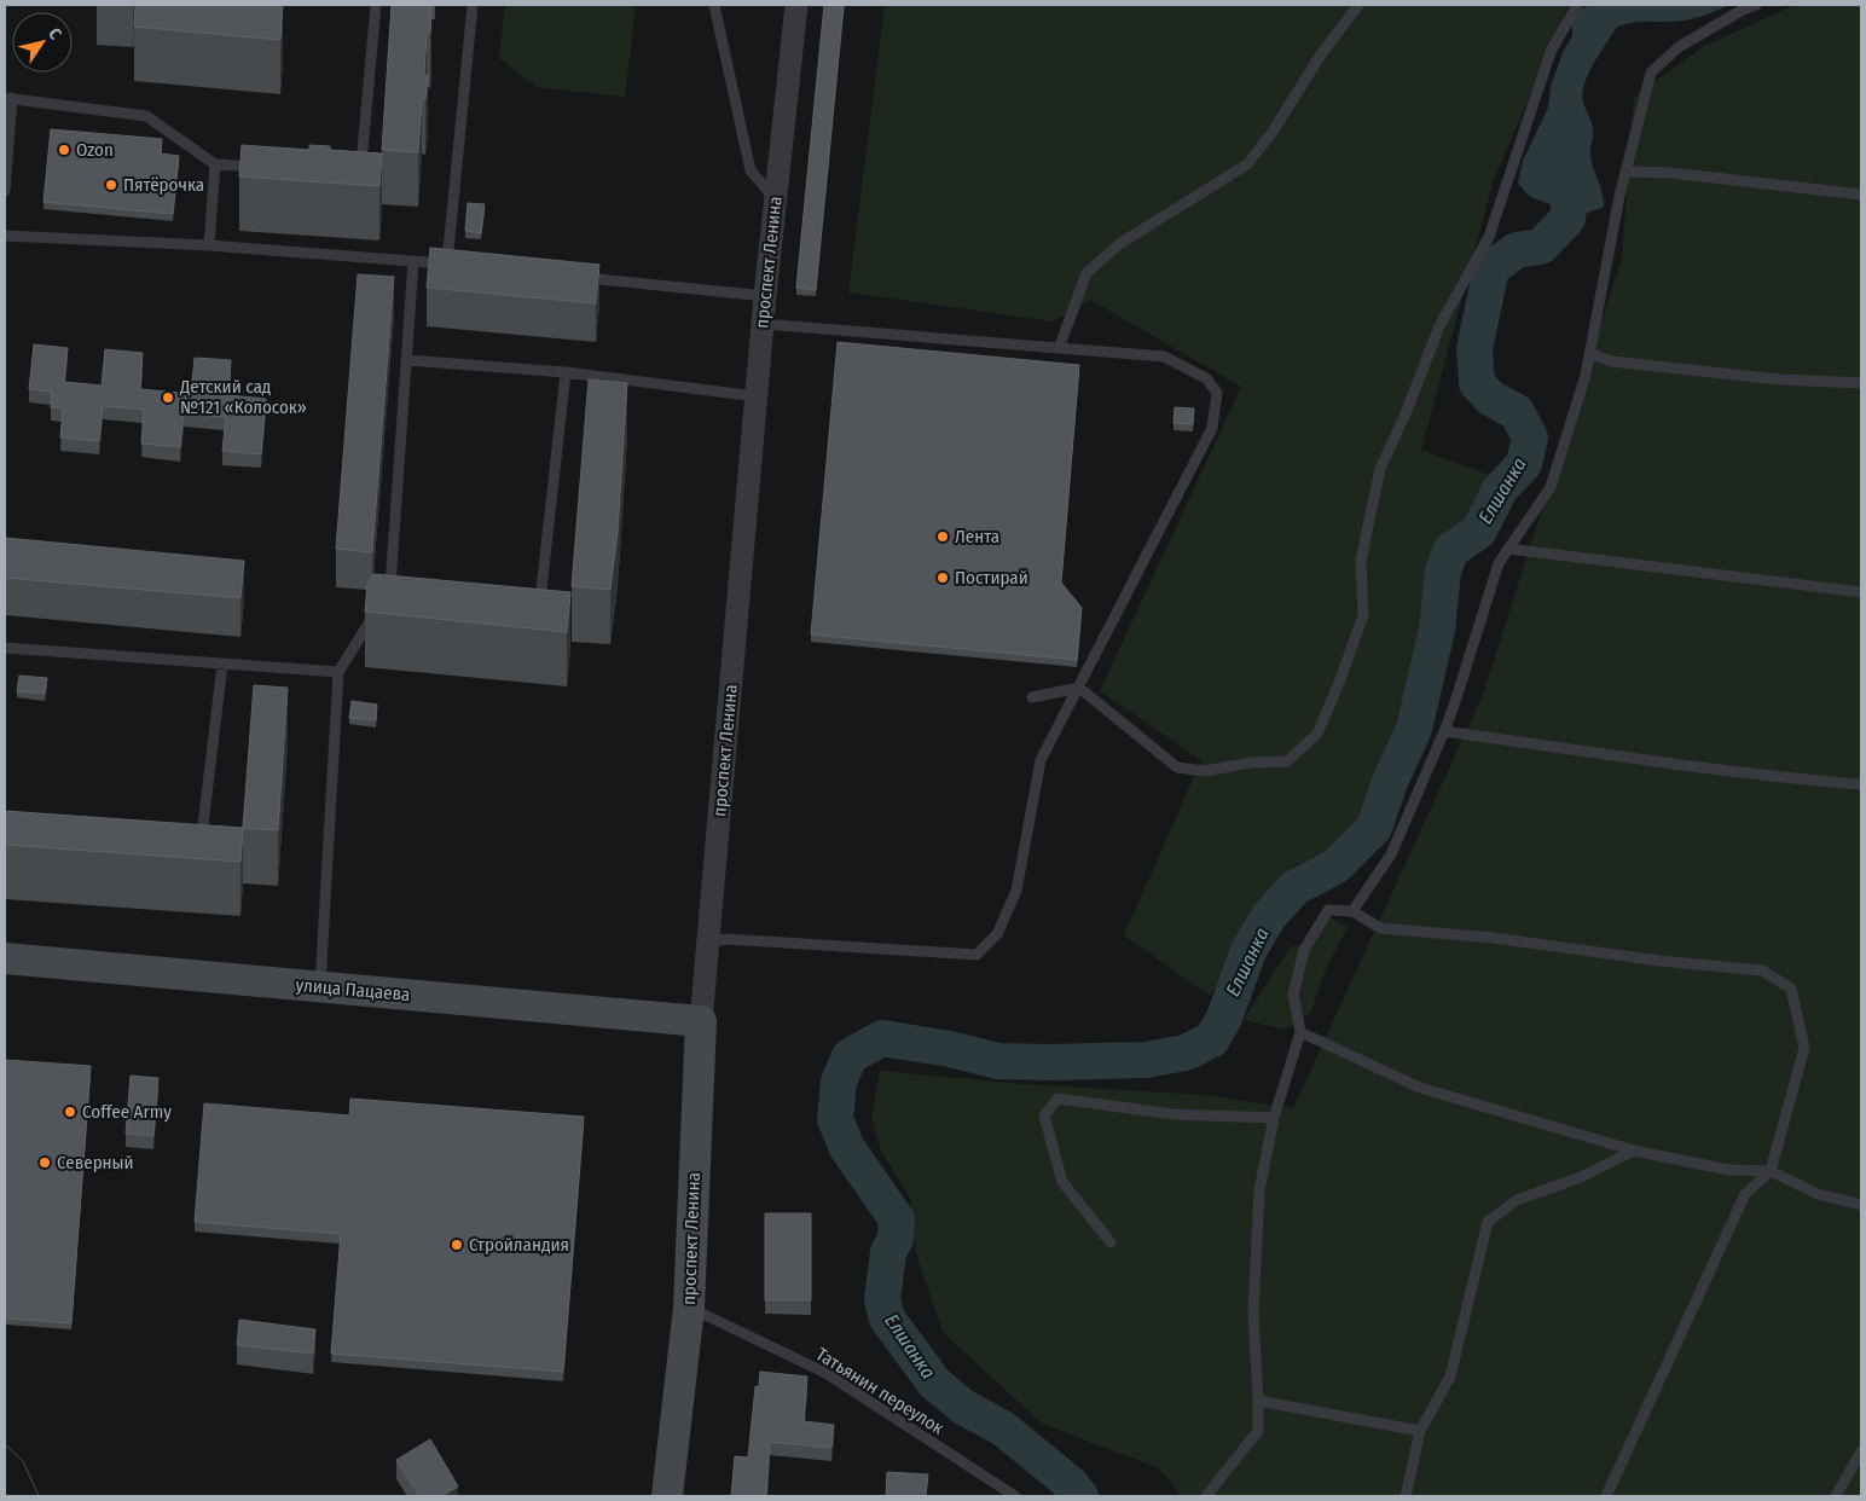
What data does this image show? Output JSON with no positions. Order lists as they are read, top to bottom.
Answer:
{
  "streets": {
    "street": ["проспект Ленина", "улица Пацаева"],
    "lane": ["Татьянин переулок"]
  },
  "crossings": [
    ["проспект Ленина", "улица Пацаева"],
    ["проспект Ленина", "Татьянин переулок"]
  ],
  "water": ["Елшанка"],
  "places": [
    "Ozon",
    "Пятёрочка",
    "Детский сад №121 «Колосок»",
    "Лента",
    "Постирай",
    "Coffee Army",
    "Северный",
    "Стройландия"
  ],
  "north": "top right"
}
